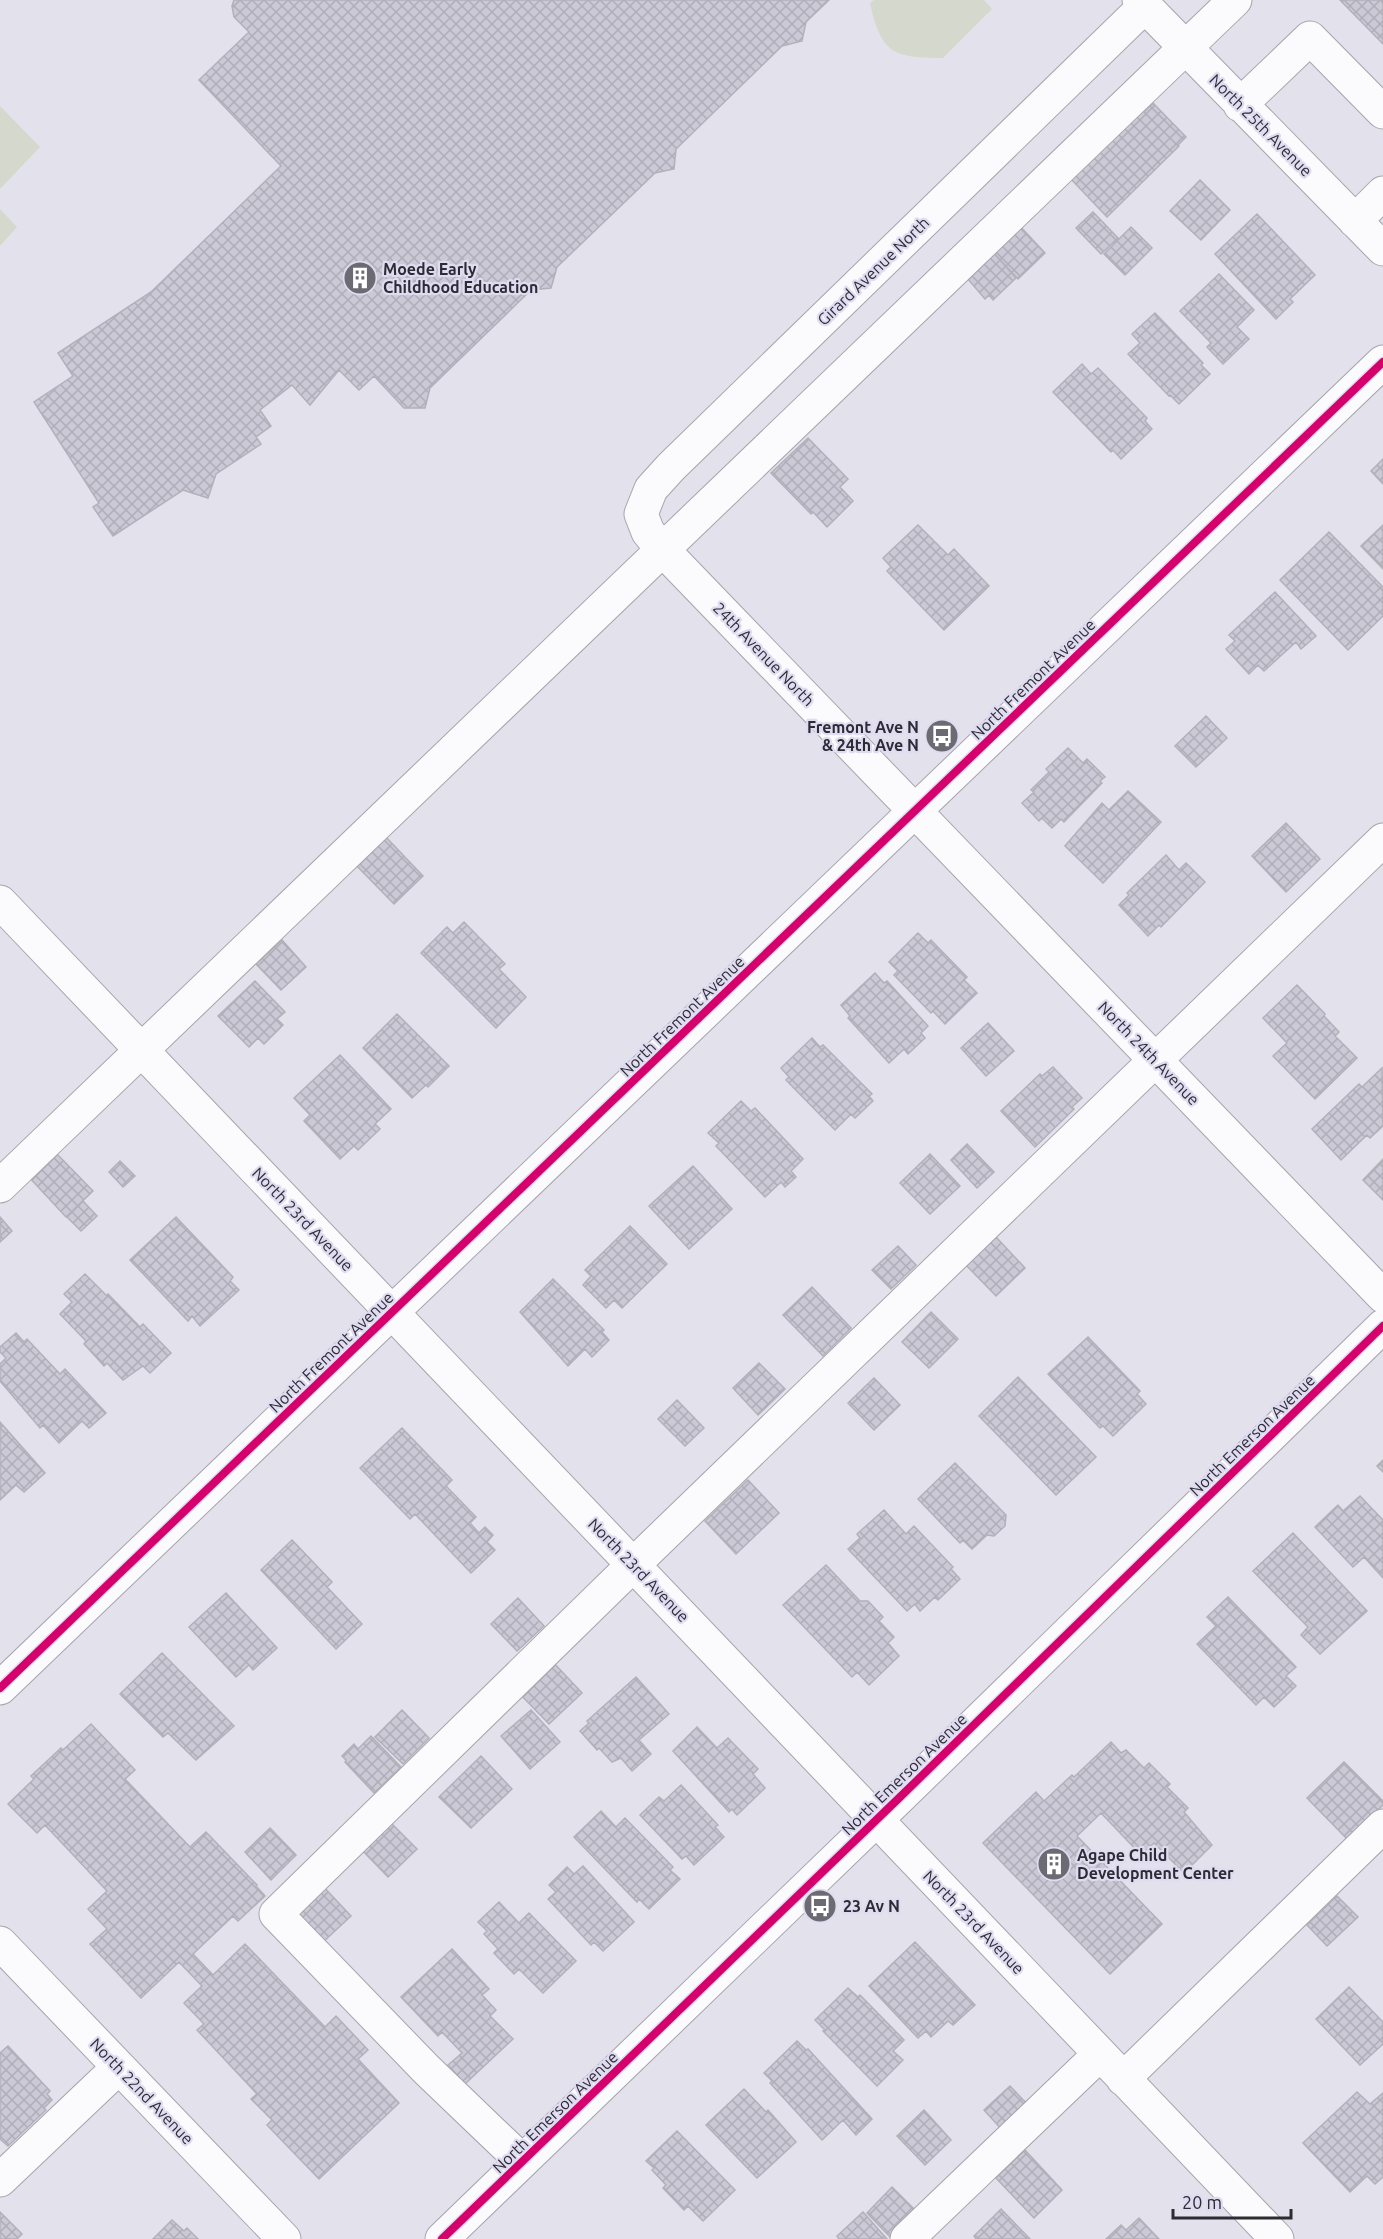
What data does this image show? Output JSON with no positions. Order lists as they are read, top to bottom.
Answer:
{
  "streets": {
    "street": [
      "North 25th Avenue",
      "Girard Avenue North",
      "24th Avenue North",
      "North Fremont Avenue",
      "North 24th Avenue",
      "North 23rd Avenue",
      "North Emerson Avenue",
      "North 22nd Avenue"
    ]
  },
  "crossings": [
    ["North 25th Avenue", "Girard Avenue North"],
    ["Girard Avenue North", "24th Avenue North"],
    ["24th Avenue North", "North Fremont Avenue"],
    ["24th Avenue North", "North 24th Avenue"],
    ["North Fremont Avenue", "North 24th Avenue"],
    ["North Fremont Avenue", "North 23rd Avenue"],
    ["North 23rd Avenue", "North Emerson Avenue"]
  ],
  "places": {
    "building": ["Moede Early Childhood Education", "Agape Child Development Center"],
    "bus stop": ["Fremont Ave N & 24th Ave N", "23 Av N"]
  },
  "scale_bar": "20 m"
}
